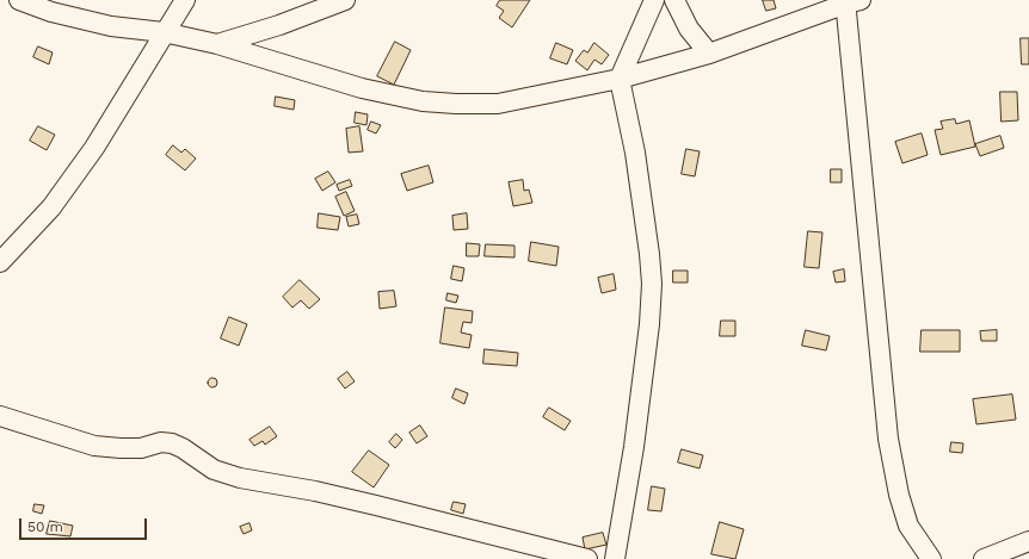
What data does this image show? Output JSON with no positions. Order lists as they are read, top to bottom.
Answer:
{
  "scale_bar": "50 m"
}
